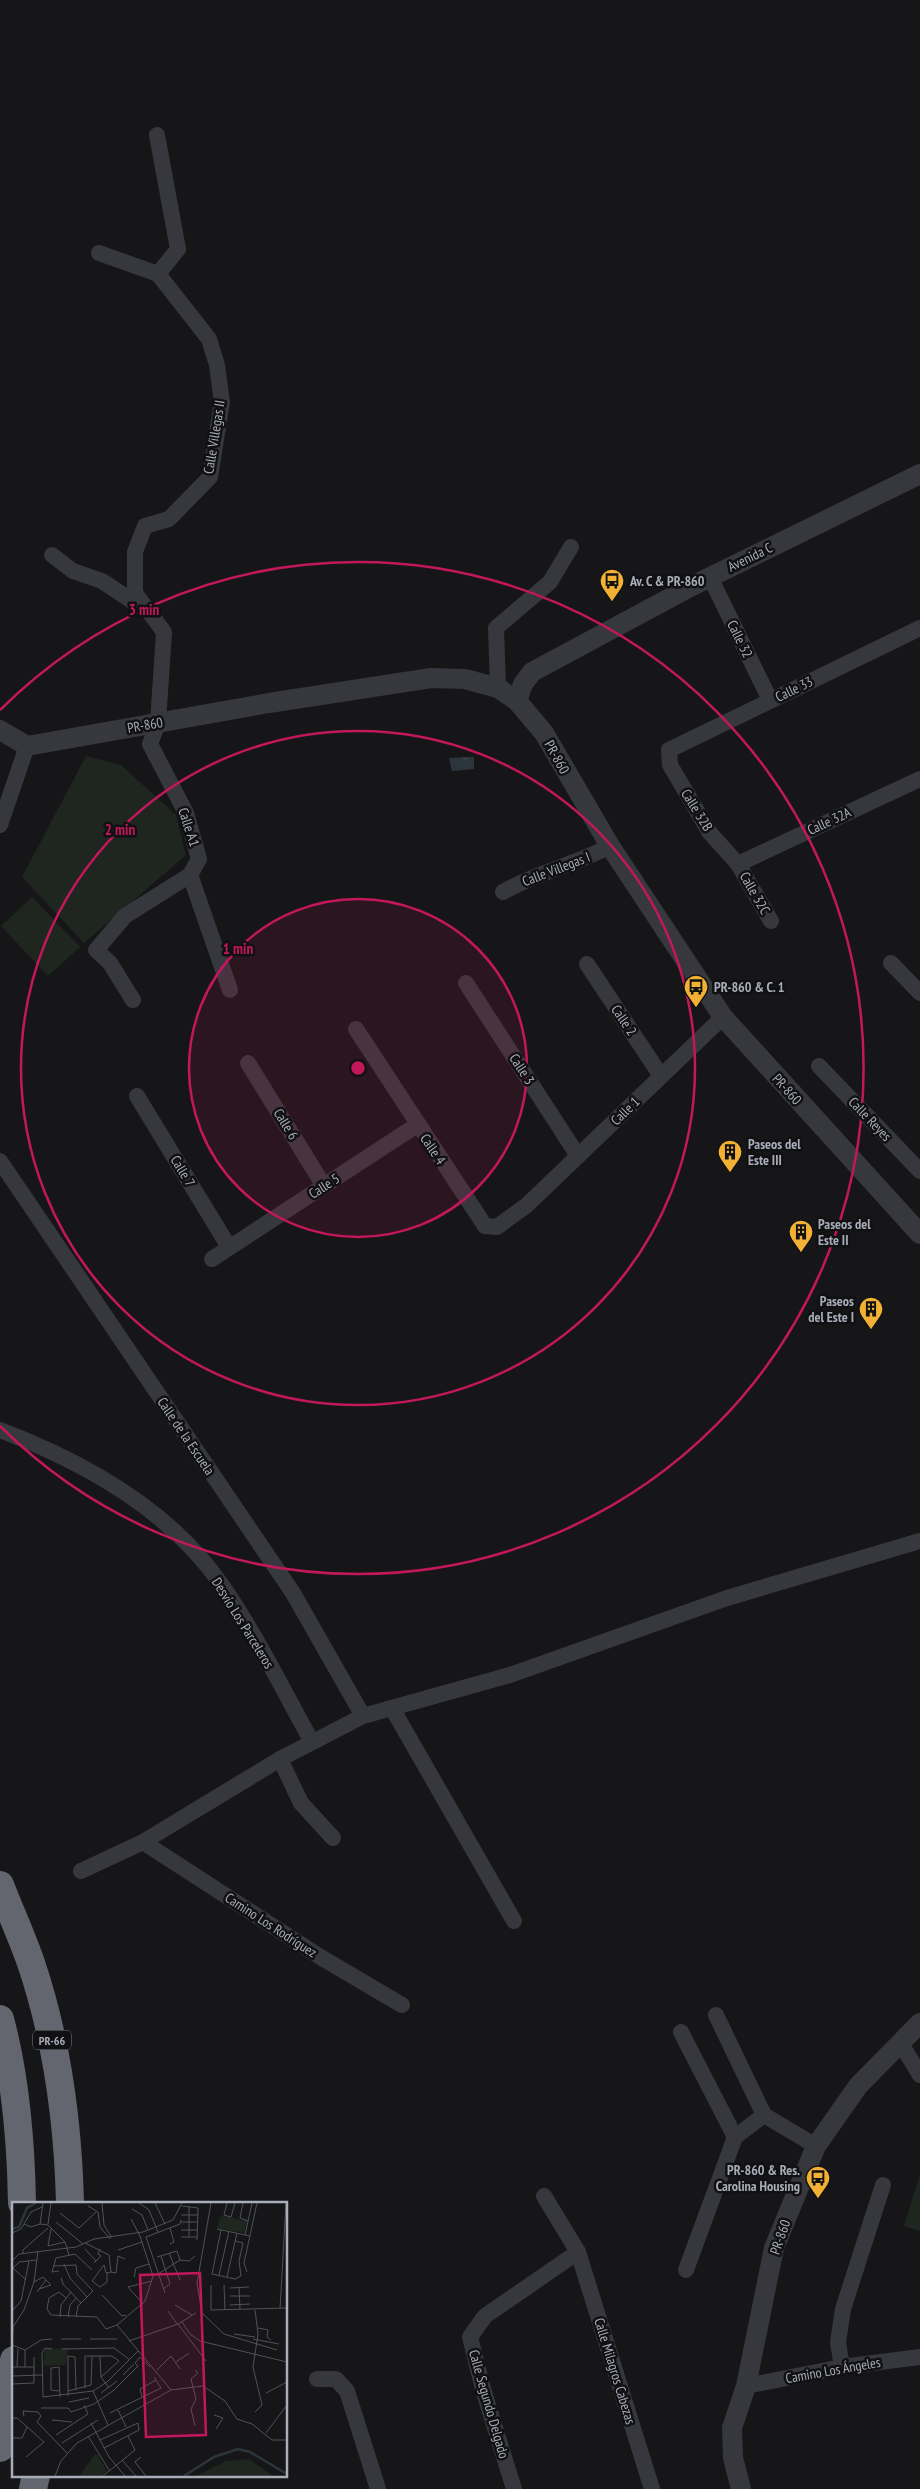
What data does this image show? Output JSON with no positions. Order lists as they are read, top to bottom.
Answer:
{
  "streets": {
    "highway": ["PR-66"],
    "street": [
      "Calle Villegas II",
      "Avenida C",
      "Calle 32",
      "Calle 33",
      "PR-860",
      "Calle 32B",
      "Calle 32A",
      "Calle A1",
      "Calle Villegas I",
      "Calle 32C",
      "Calle 2",
      "Calle 3",
      "Calle 1",
      "Calle Reyes",
      "Calle 6",
      "Calle 4",
      "Calle 7",
      "Calle 5",
      "Calle de la Escuela",
      "Desvío Los Parceleros",
      "Camino Los Rodríguez",
      "Camino Los Ángeles",
      "Calle Milagros Cabezas",
      "Calle Segundo Delgado"
    ]
  },
  "crossings": [
    ["Calle Villegas II", "PR-860"],
    ["Calle Villegas II", "Calle A1"],
    ["Avenida C", "Calle 32"],
    ["Avenida C", "PR-860"],
    ["Calle 32", "Calle 33"],
    ["Calle 33", "Calle 32B"],
    ["PR-860", "Calle A1"],
    ["PR-860", "Calle Villegas I"],
    ["PR-860", "Calle 1"],
    ["PR-860", "Camino Los Ángeles"],
    ["Calle 32B", "Calle 32A"],
    ["Calle 32B", "Calle 32C"],
    ["Calle 32A", "Calle 32C"],
    ["Calle 2", "Calle 1"],
    ["Calle 3", "Calle 1"],
    ["Calle 1", "Calle 4"],
    ["Calle 6", "Calle 5"],
    ["Calle 4", "Calle 5"],
    ["Calle 7", "Calle 5"],
    ["Calle Milagros Cabezas", "Calle Segundo Delgado"]
  ],
  "places": {
    "bus stop": ["Av. C & PR-860", "PR-860 & C. 1", "PR-860 & Res. Carolina Housing"],
    "building": ["Paseos del Este III", "Paseos del Este II", "Paseos del Este I"]
  },
  "rings": ["3 min", "2 min", "1 min"]
}
